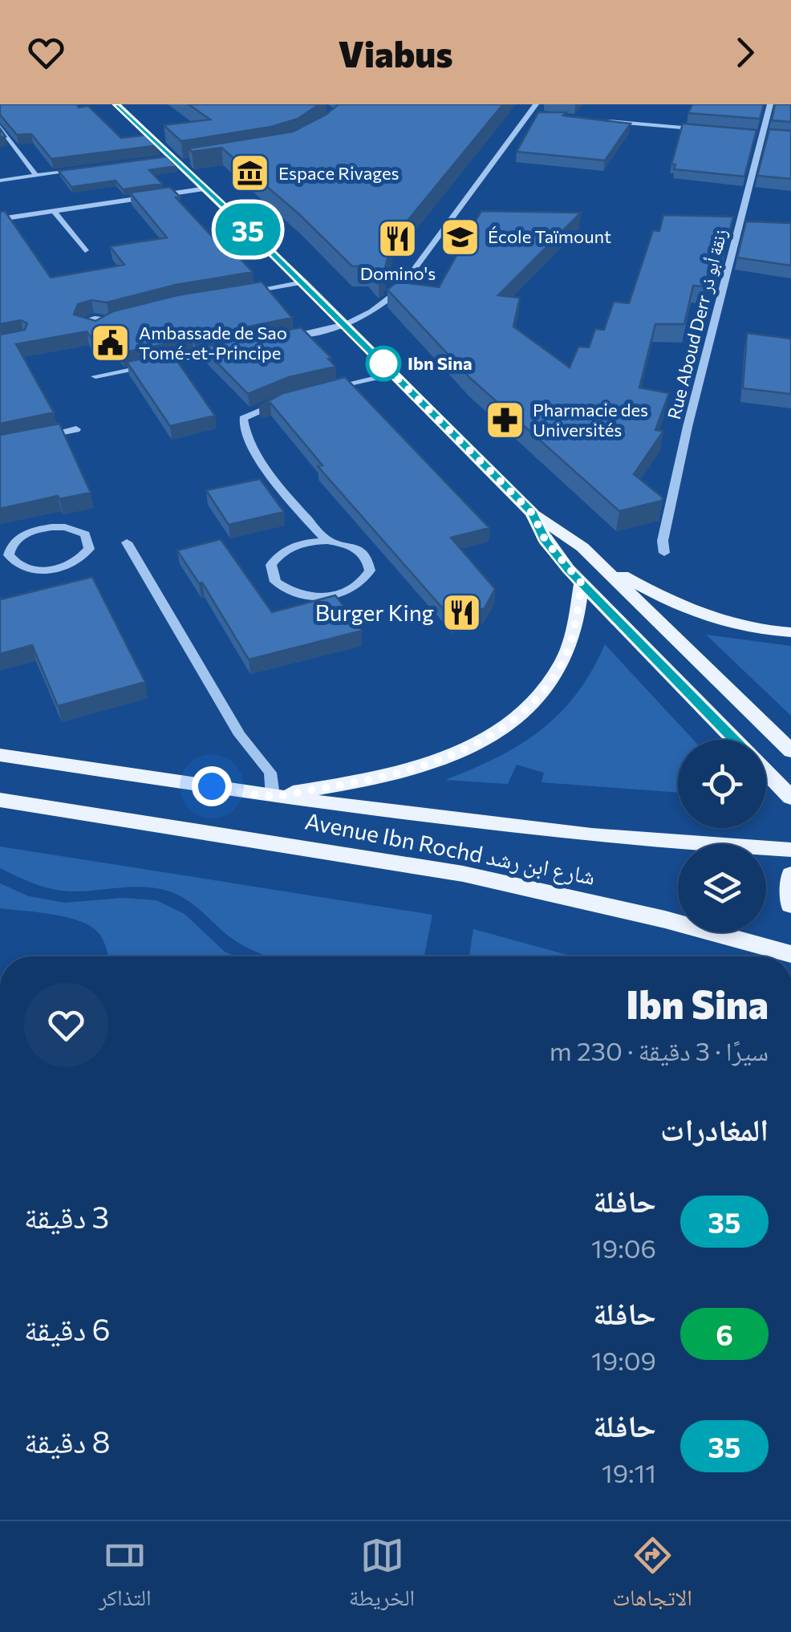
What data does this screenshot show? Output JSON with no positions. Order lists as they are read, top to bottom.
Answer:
{
  "streets": {
    "main road": ["Avenue Ibn Rochd شارع ابن رشد"],
    "street": ["Rue Aboud Derr زنقة أبو ذر"]
  },
  "places": {
    "museum": ["Espace Rivages"],
    "school or university": ["École Taïmount"],
    "restaurant": ["Domino's", "Burger King"],
    "public building": ["Ambassade de Sao Tomé-et-Principe"],
    "other": ["Ibn Sina"],
    "pharmacy": ["Pharmacie des Universités"]
  },
  "lines": ["bus line 35"],
  "page": {
    "header": "Viabus",
    "on_map": "35",
    "heading": [
      ["Ibn Sina", "سيرًا · 3 دقيقة · 230 m"],
      "المغادرات"
    ],
    "list": [
      {
        "mark": "35",
        "name": "حافلة",
        "note": "19:06",
        "value": "3 دقيقة"
      },
      {
        "mark": "6",
        "name": "حافلة",
        "note": "19:09",
        "value": "6 دقيقة"
      },
      {
        "mark": "35",
        "name": "حافلة",
        "note": "19:11",
        "value": "8 دقيقة"
      }
    ],
    "tabs": ["الاتجاهات", "الخريطة", "التذاكر"]
  }
}
